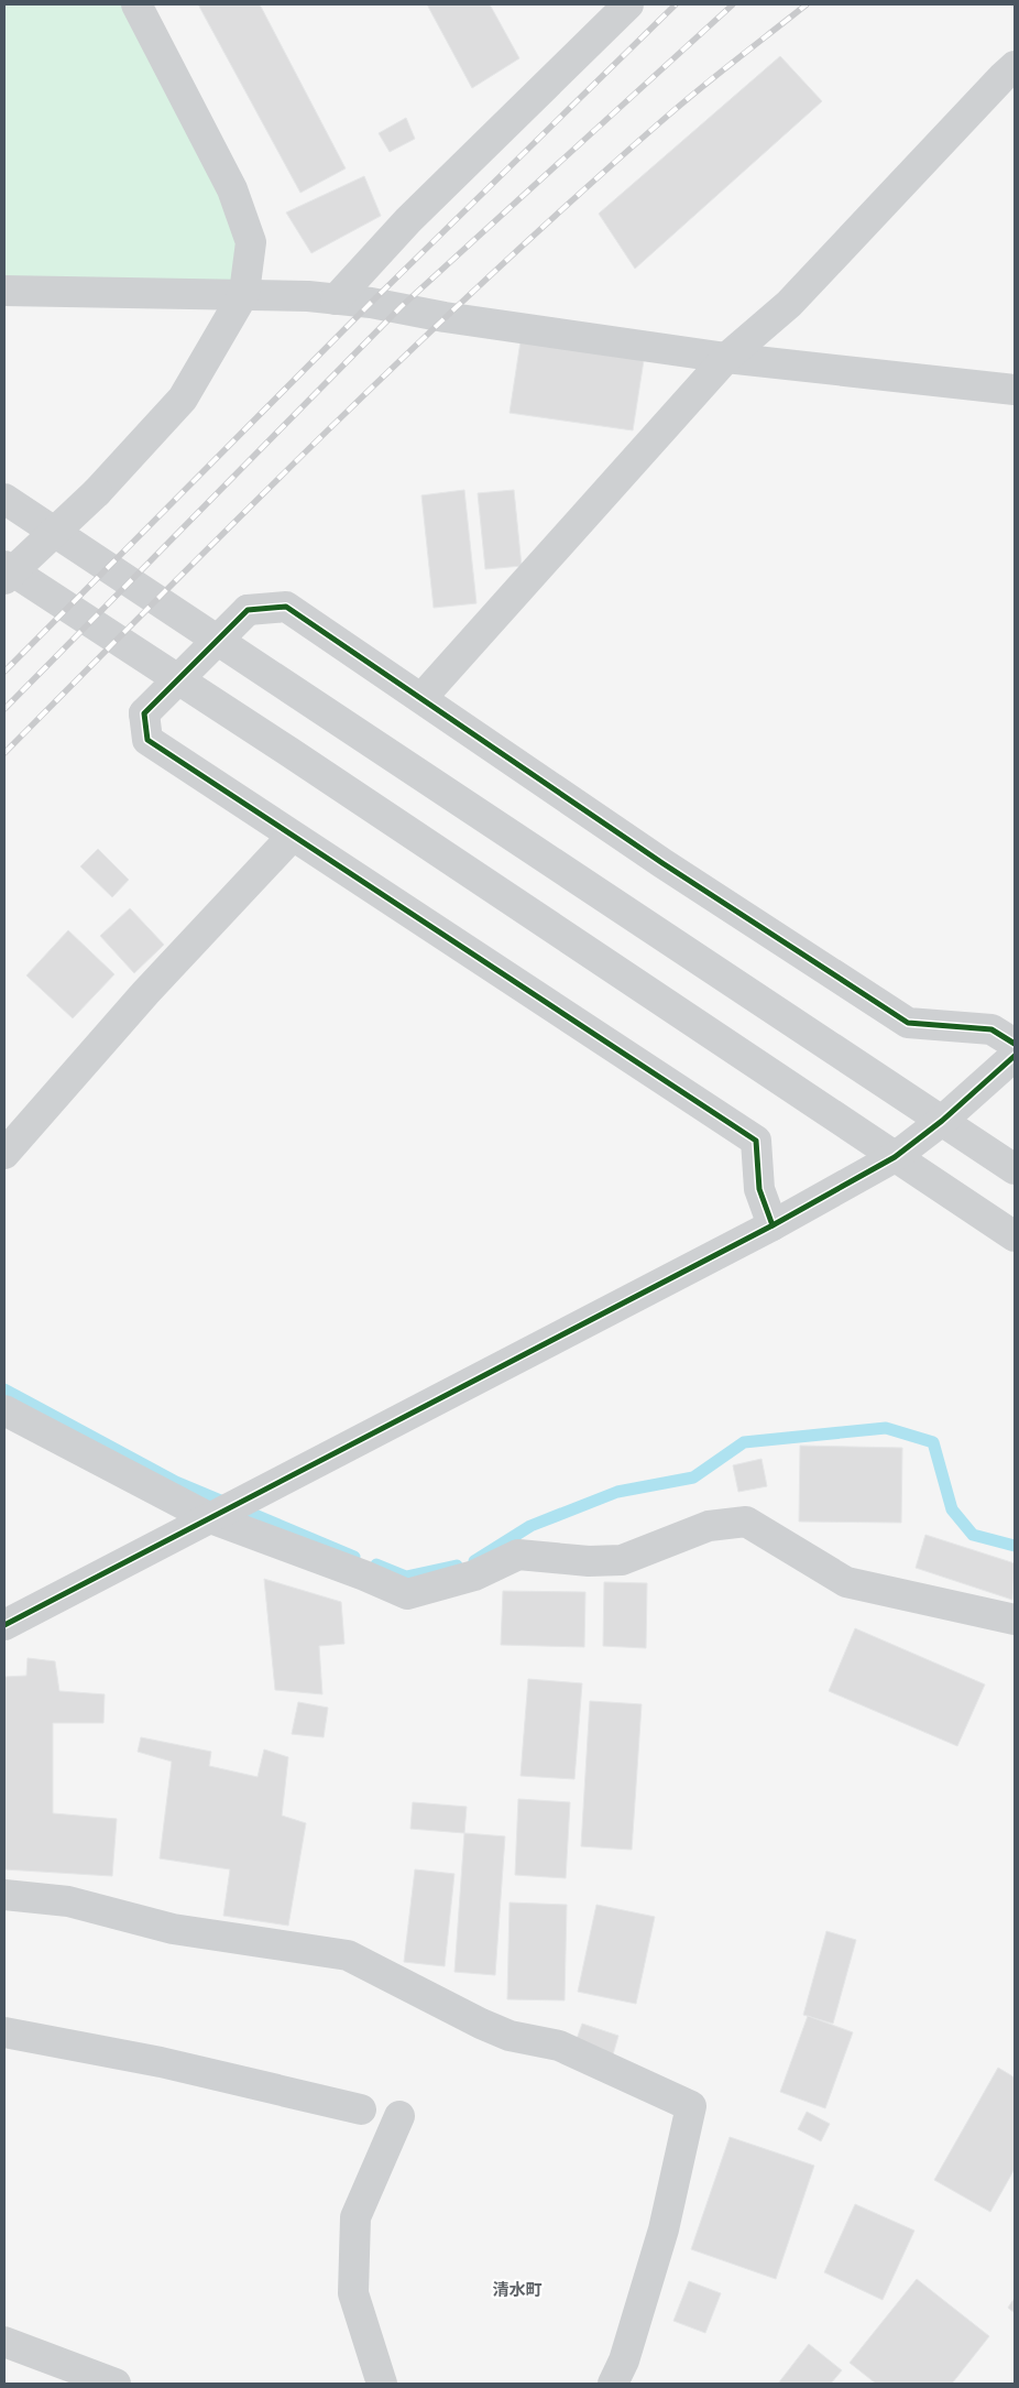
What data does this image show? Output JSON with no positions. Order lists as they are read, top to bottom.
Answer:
{
  "districts": ["清水町"]
}
